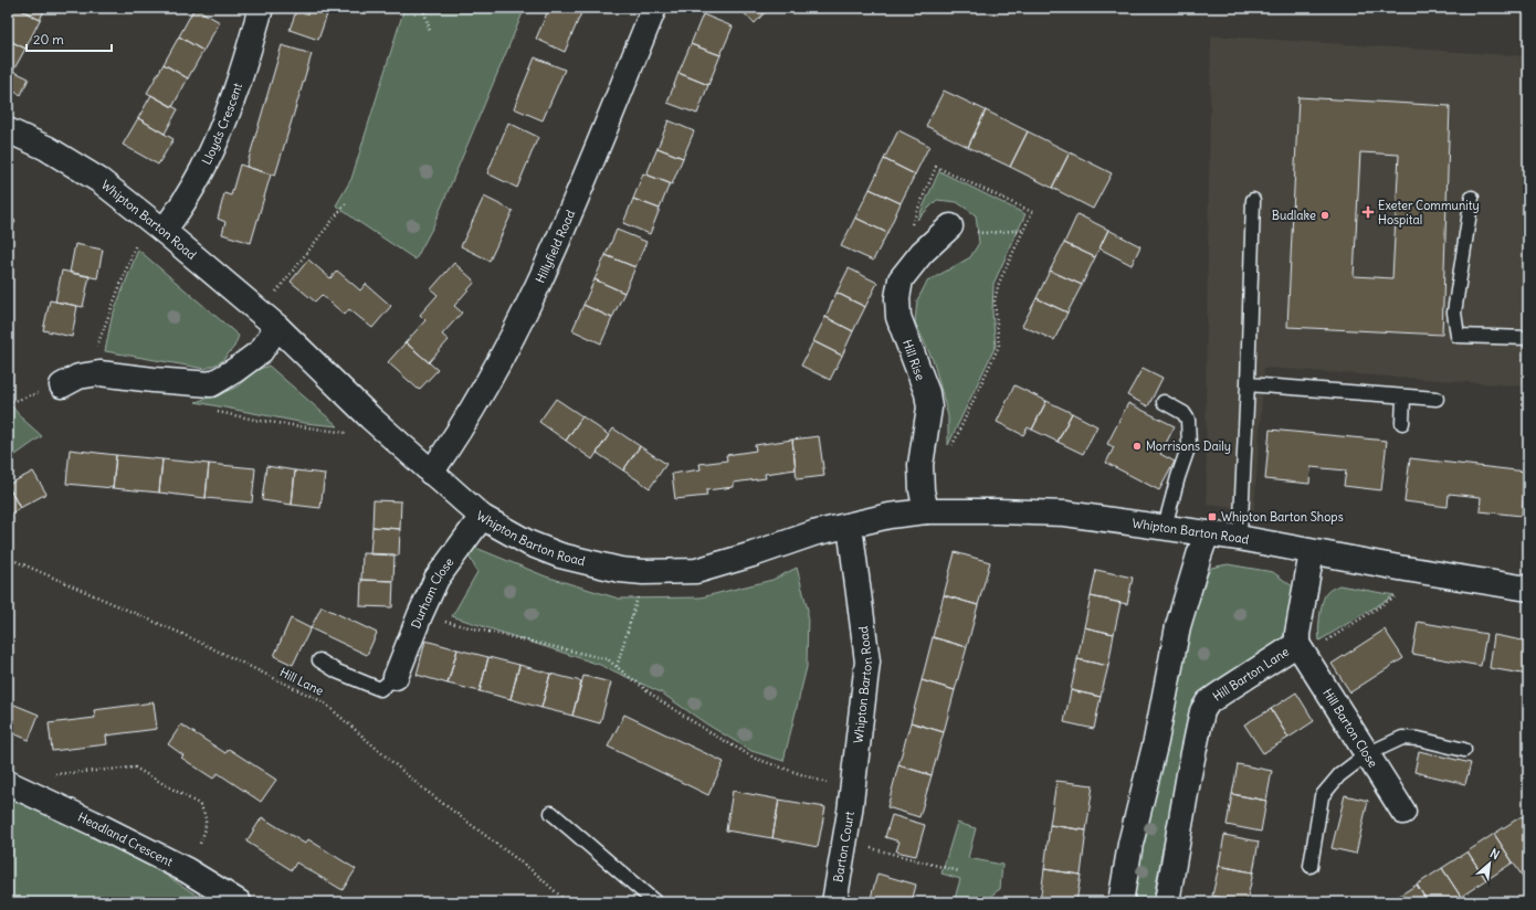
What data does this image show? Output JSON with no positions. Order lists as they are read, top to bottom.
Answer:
{
  "streets": {
    "street": [
      "Lloyds Crescent",
      "Whipton Barton Road",
      "Hillyfield Road",
      "Hill Rise",
      "Durham Close",
      "Hill Barton Lane",
      "Hill Barton Close",
      "Headland Crescent",
      "Barton Court"
    ],
    "path": ["Hill Lane"]
  },
  "crossings": [
    ["Lloyds Crescent", "Whipton Barton Road"],
    ["Whipton Barton Road", "Hillyfield Road"],
    ["Whipton Barton Road", "Hill Rise"],
    ["Whipton Barton Road", "Durham Close"],
    ["Whipton Barton Road", "Hill Barton Lane"],
    ["Whipton Barton Road", "Barton Court"],
    ["Hill Barton Lane", "Hill Barton Close"]
  ],
  "places": {
    "health": ["Exeter Community Hospital"],
    "other": ["Budlake", "Morrisons Daily"],
    "transit": ["Whipton Barton Shops"]
  },
  "scale_bar": "20 m",
  "north": "top right"
}
